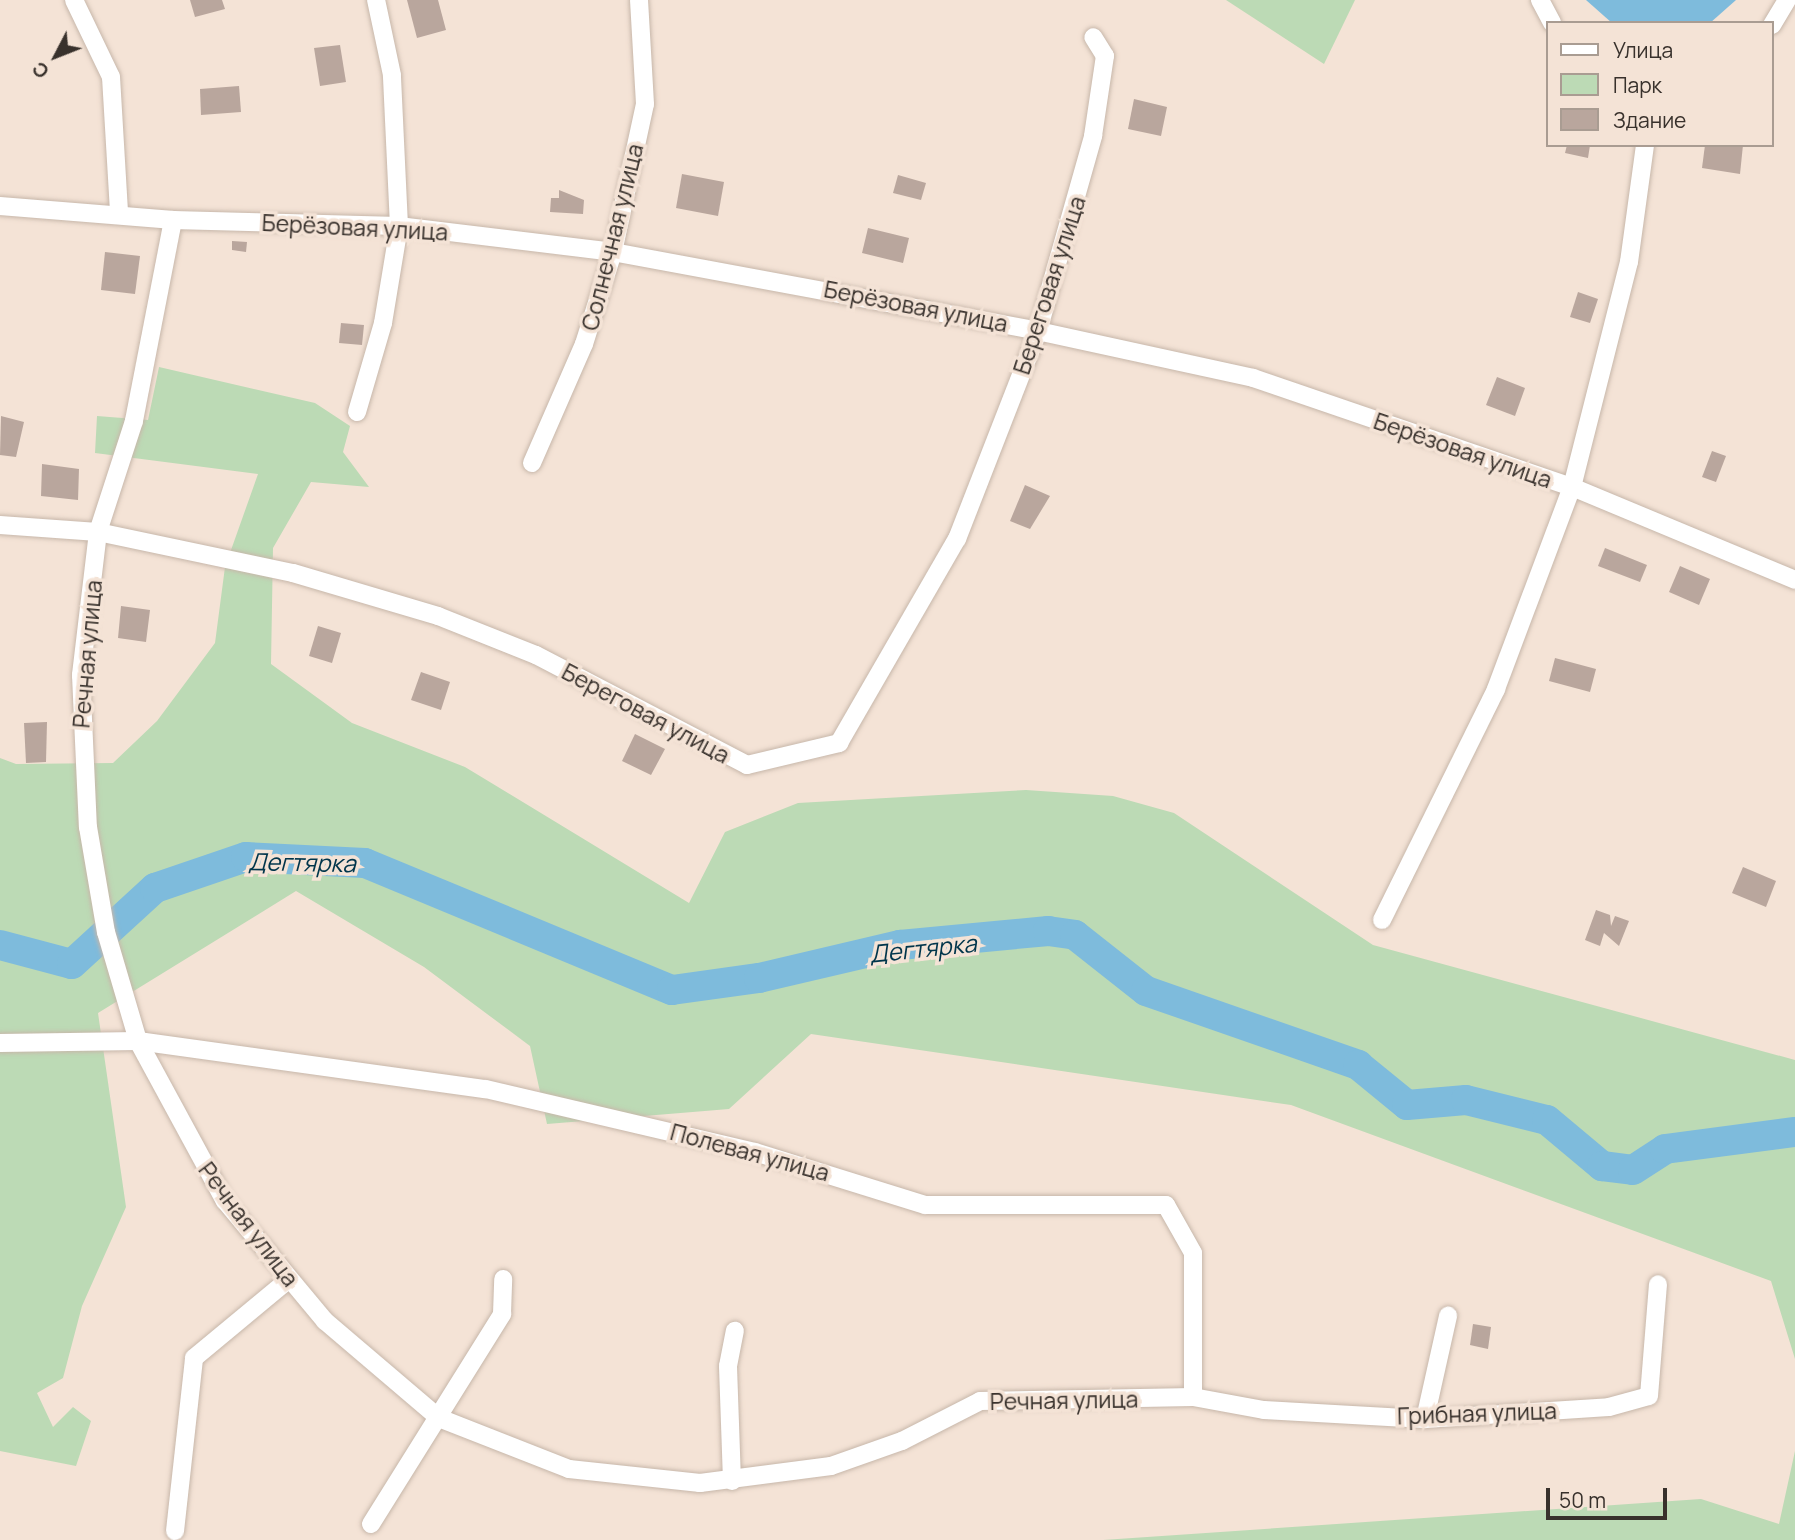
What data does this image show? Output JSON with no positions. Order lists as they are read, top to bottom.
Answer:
{
  "streets": {
    "street": [
      "Берёзовая улица",
      "Солнечная улица",
      "Береговая улица",
      "Речная улица",
      "Полевая улица",
      "Грибная улица"
    ]
  },
  "crossings": [
    ["Берёзовая улица", "Солнечная улица"],
    ["Берёзовая улица", "Береговая улица"],
    ["Берёзовая улица", "Речная улица"],
    ["Береговая улица", "Речная улица"],
    ["Речная улица", "Полевая улица"],
    ["Речная улица", "Грибная улица"],
    ["Полевая улица", "Грибная улица"]
  ],
  "water": ["Дегтярка"],
  "legend": ["Улица", "Парк", "Здание"],
  "scale_bar": "50 m",
  "north": "bottom left"
}
